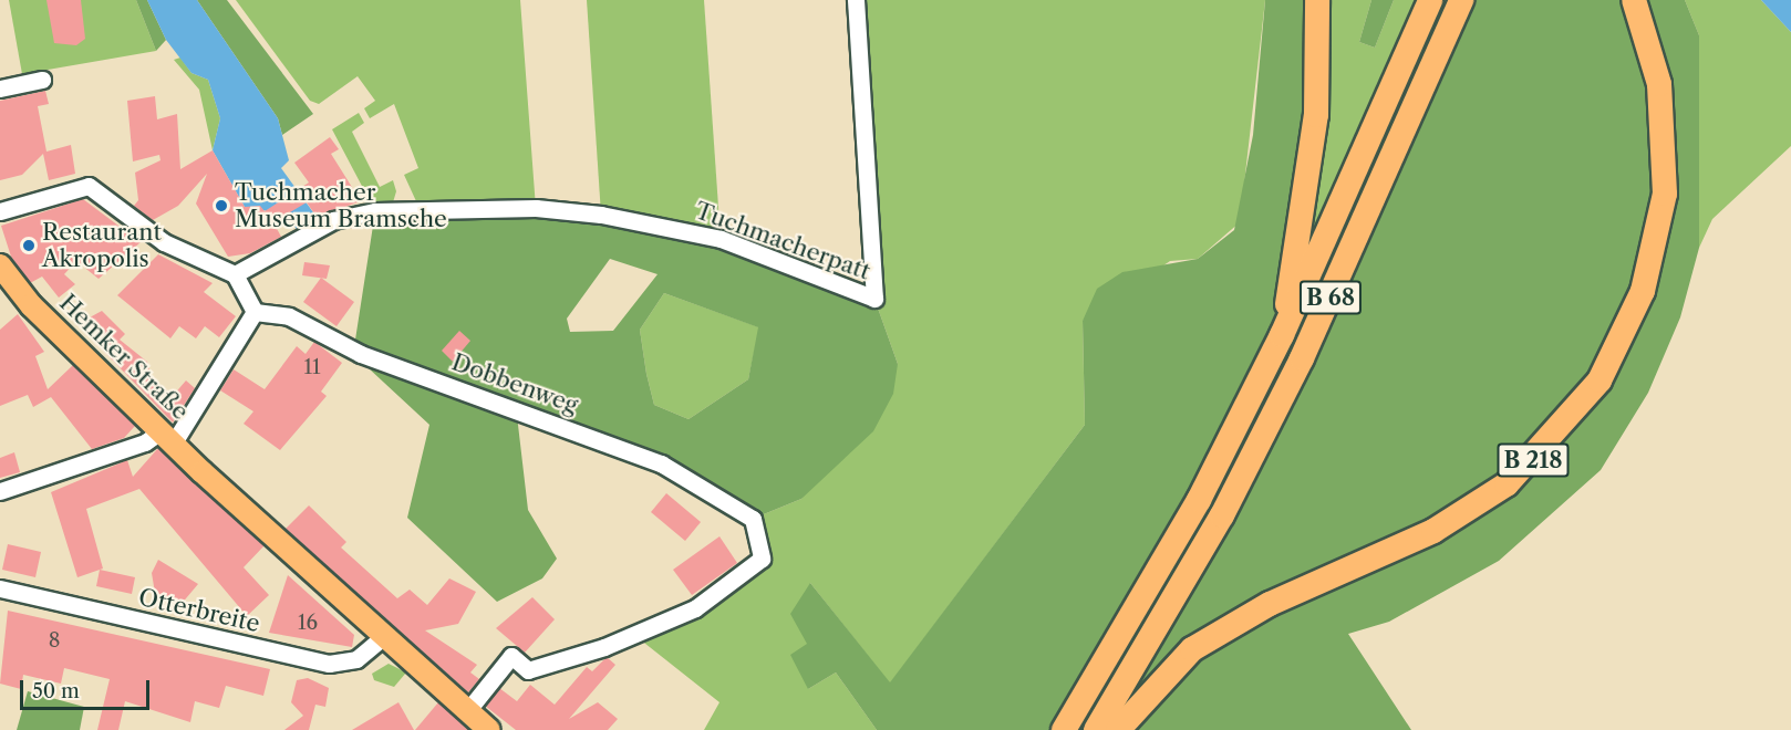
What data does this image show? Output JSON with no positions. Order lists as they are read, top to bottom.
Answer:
{
  "streets": {
    "highway": ["B 68", "B 218"],
    "main road": ["Hemker Straße"],
    "street": ["Tuchmacherpatt", "Dobbenweg", "Otterbreite"]
  },
  "crossings": [
    ["Hemker Straße", "Dobbenweg"],
    ["Hemker Straße", "Otterbreite"]
  ],
  "places": ["Tuchmacher Museum Bramsche", "Restaurant Akropolis"],
  "house_numbers": ["11", "16", "8"],
  "scale_bar": "50 m"
}
